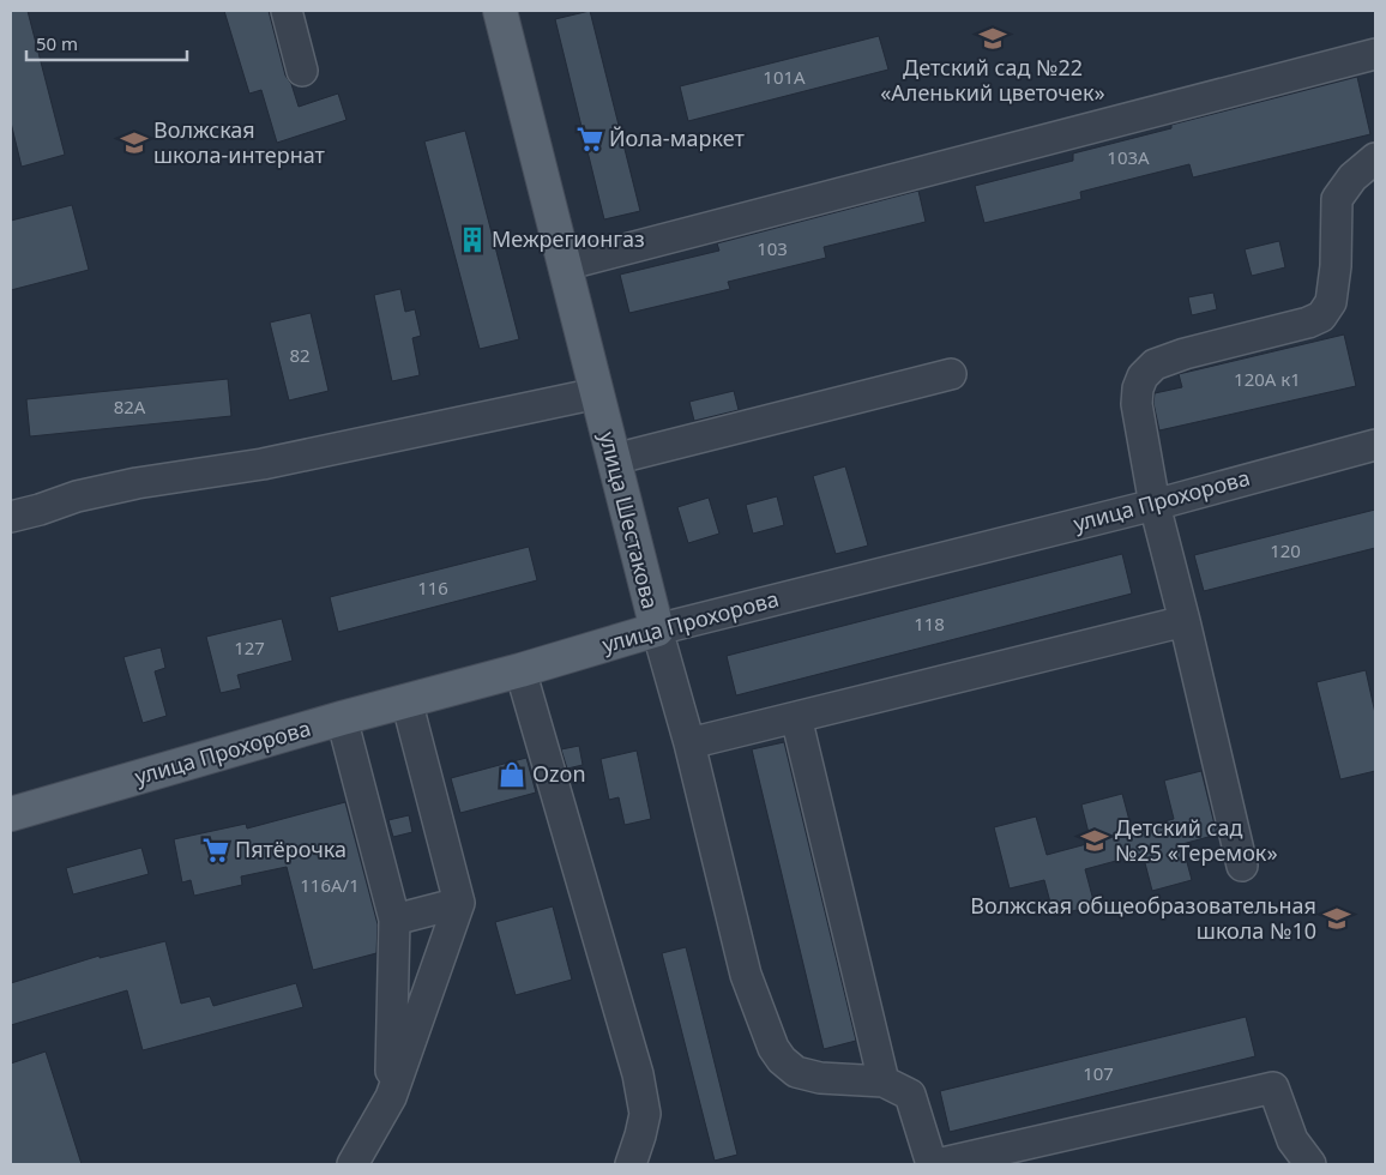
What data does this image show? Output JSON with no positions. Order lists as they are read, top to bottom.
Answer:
{
  "streets": {
    "main road": ["улица Прохорова", "улица Шестакова"]
  },
  "crossings": [
    ["улица Прохорова", "улица Шестакова"]
  ],
  "places": {
    "school or university": [
      "Детский сад №22 «Аленький цветочек»",
      "Волжская школа-интернат",
      "Детский сад №25 «Теремок»",
      "Волжская общеобразовательная школа №10"
    ],
    "supermarket": ["Йола-маркет", "Пятёрочка"],
    "building": ["Межрегионгаз"],
    "shop": ["Ozon"]
  },
  "house_numbers": [
    "101А",
    "103А",
    "103",
    "82",
    "120А к1",
    "82А",
    "120",
    "116",
    "118",
    "127",
    "116А/1",
    "107"
  ],
  "scale_bar": "50 m"
}
